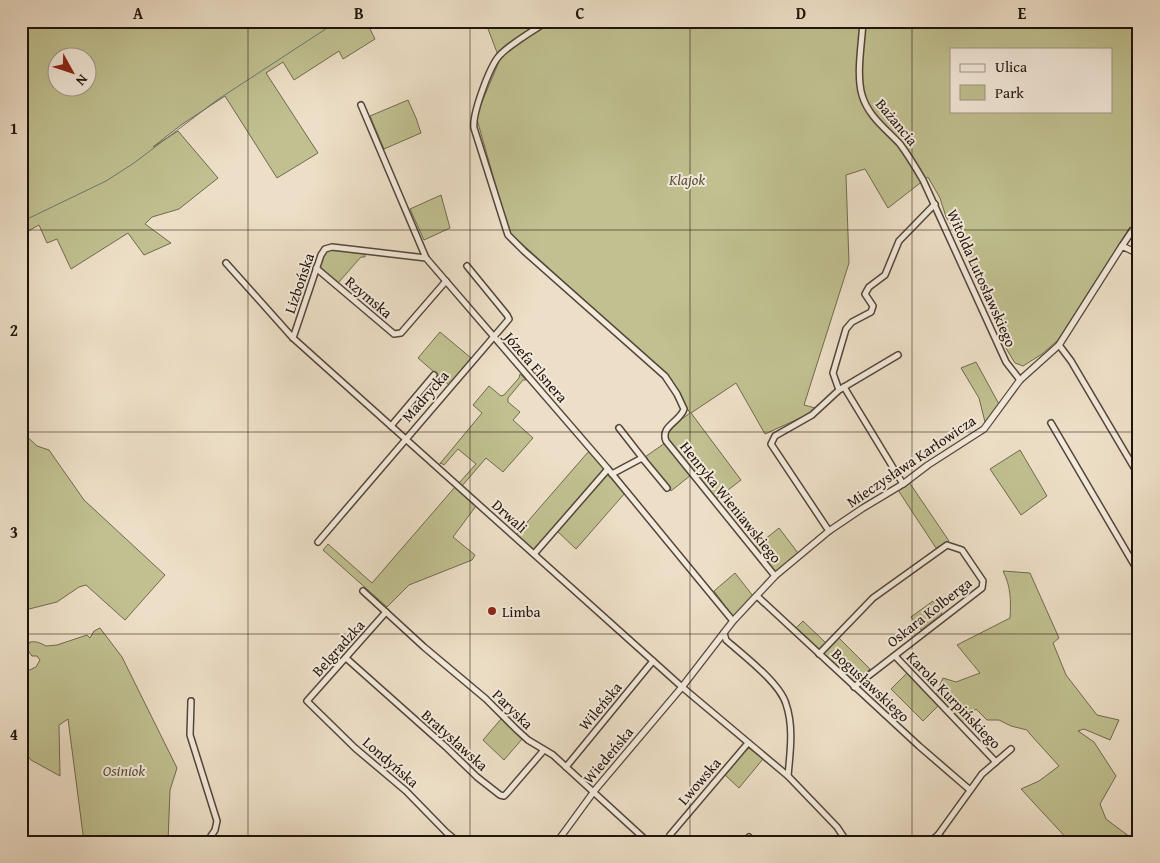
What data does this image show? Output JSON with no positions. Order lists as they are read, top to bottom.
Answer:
{
  "streets": {
    "street": [
      "Bażancia",
      "Witolda Lutosławskiego",
      "Lizbońska",
      "Rzymska",
      "Józefa Elsnera",
      "Madrycka",
      "Mieczysława Karłowicza",
      "Henryka Wieniawskiego",
      "Drwali",
      "Oskara Kolberga",
      "Belgradzka",
      "Bogusławskiego",
      "Karola Kurpińskiego",
      "Wileńska",
      "Paryska",
      "Bratysławska",
      "Wiedeńska",
      "Londyńska",
      "Lwowska"
    ]
  },
  "crossings": [
    ["Bażancia", "Witolda Lutosławskiego"],
    ["Witolda Lutosławskiego", "Mieczysława Karłowicza"],
    ["Lizbońska", "Rzymska"],
    ["Lizbońska", "Józefa Elsnera"],
    ["Lizbońska", "Drwali"],
    ["Rzymska", "Józefa Elsnera"],
    ["Józefa Elsnera", "Madrycka"],
    ["Józefa Elsnera", "Henryka Wieniawskiego"],
    ["Madrycka", "Drwali"],
    ["Mieczysława Karłowicza", "Henryka Wieniawskiego"],
    ["Henryka Wieniawskiego", "Bogusławskiego"],
    ["Henryka Wieniawskiego", "Wiedeńska"],
    ["Drwali", "Wileńska"],
    ["Drwali", "Wiedeńska"],
    ["Drwali", "Lwowska"],
    ["Oskara Kolberga", "Bogusławskiego"],
    ["Oskara Kolberga", "Karola Kurpińskiego"],
    ["Belgradzka", "Paryska"],
    ["Belgradzka", "Bratysławska"],
    ["Belgradzka", "Londyńska"],
    ["Wileńska", "Paryska"],
    ["Paryska", "Bratysławska"],
    ["Paryska", "Wiedeńska"]
  ],
  "parks": ["Klajok", "Osiniok"],
  "places": ["Limba"],
  "legend": ["Ulica", "Park"],
  "north": "bottom right",
  "grid": {
    "columns": [
      "A",
      "B",
      "C",
      "D",
      "E"
    ],
    "rows": [
      "1",
      "2",
      "3",
      "4"
    ]
  }
}
